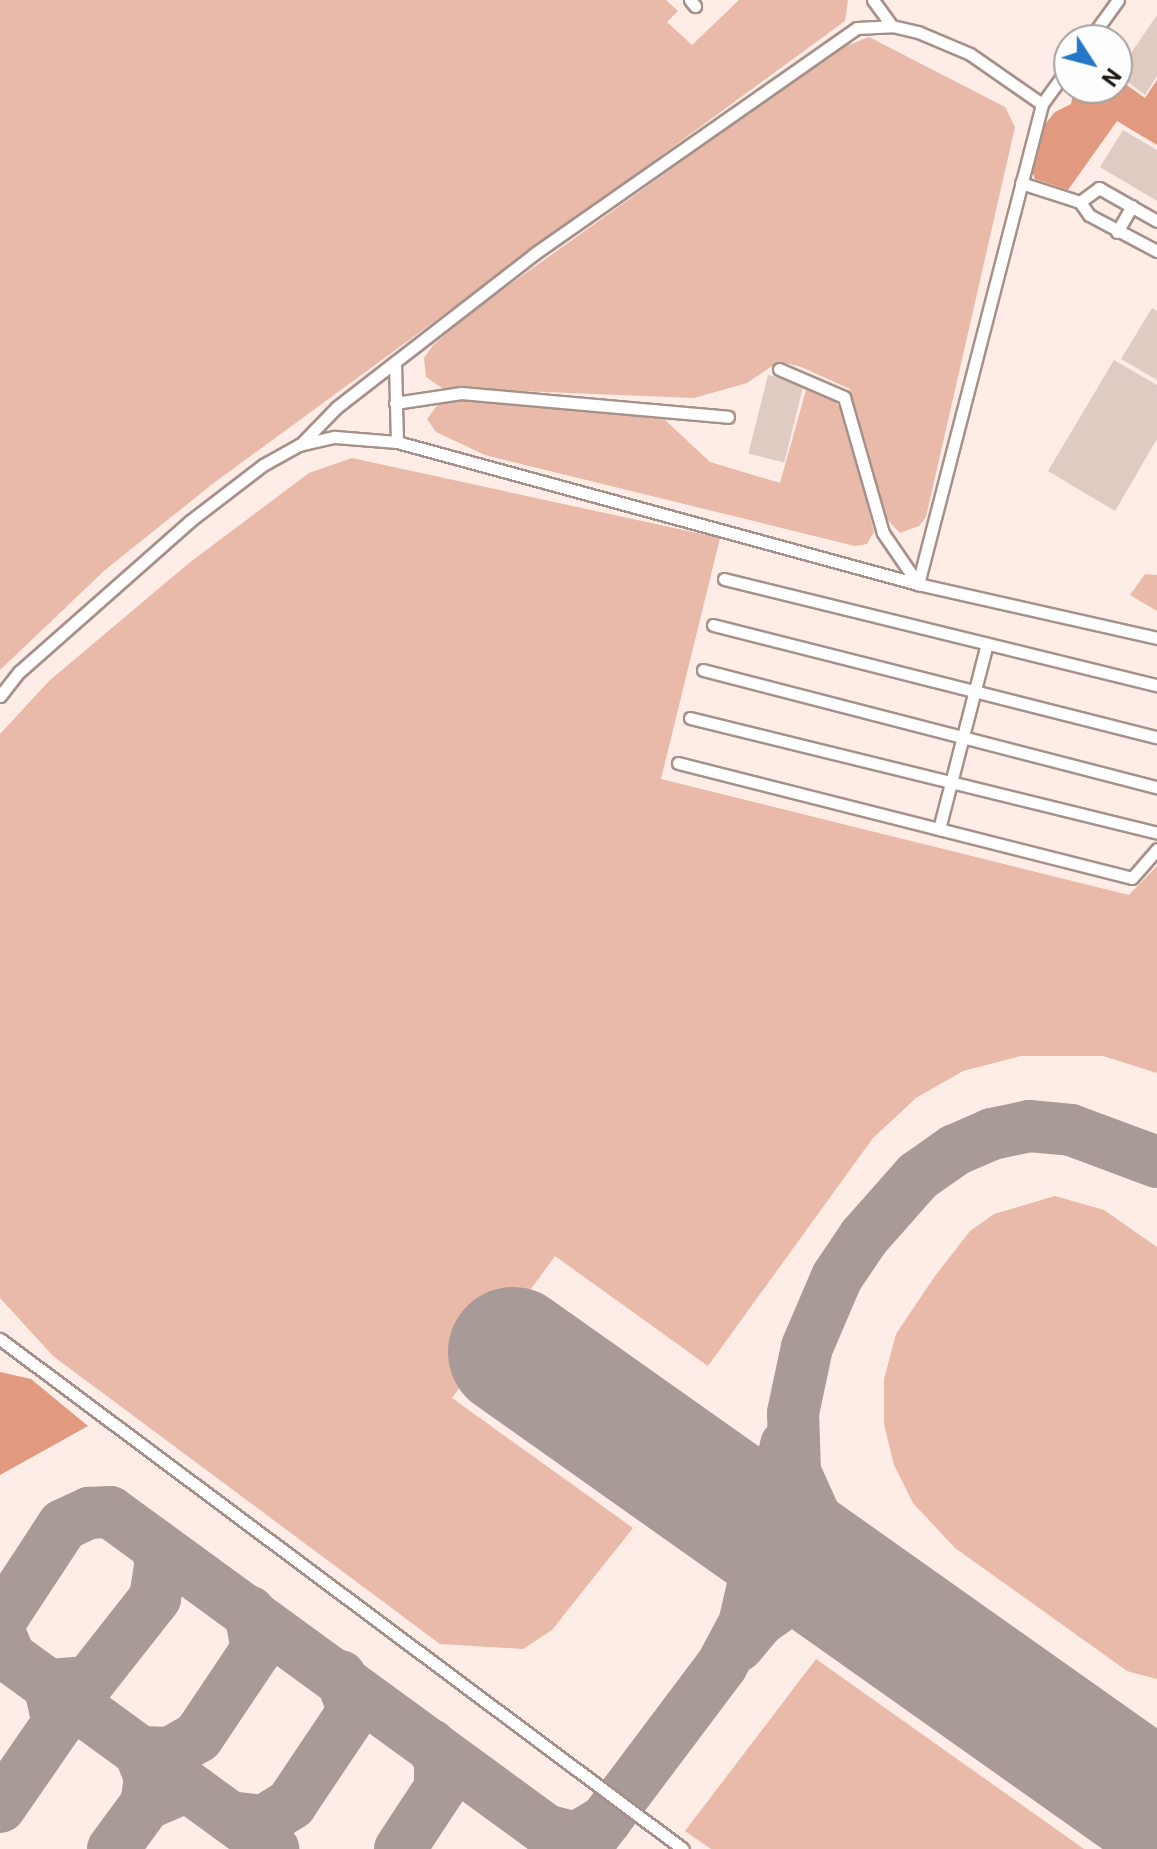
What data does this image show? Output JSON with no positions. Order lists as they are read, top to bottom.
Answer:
{
  "north": "bottom right"
}
